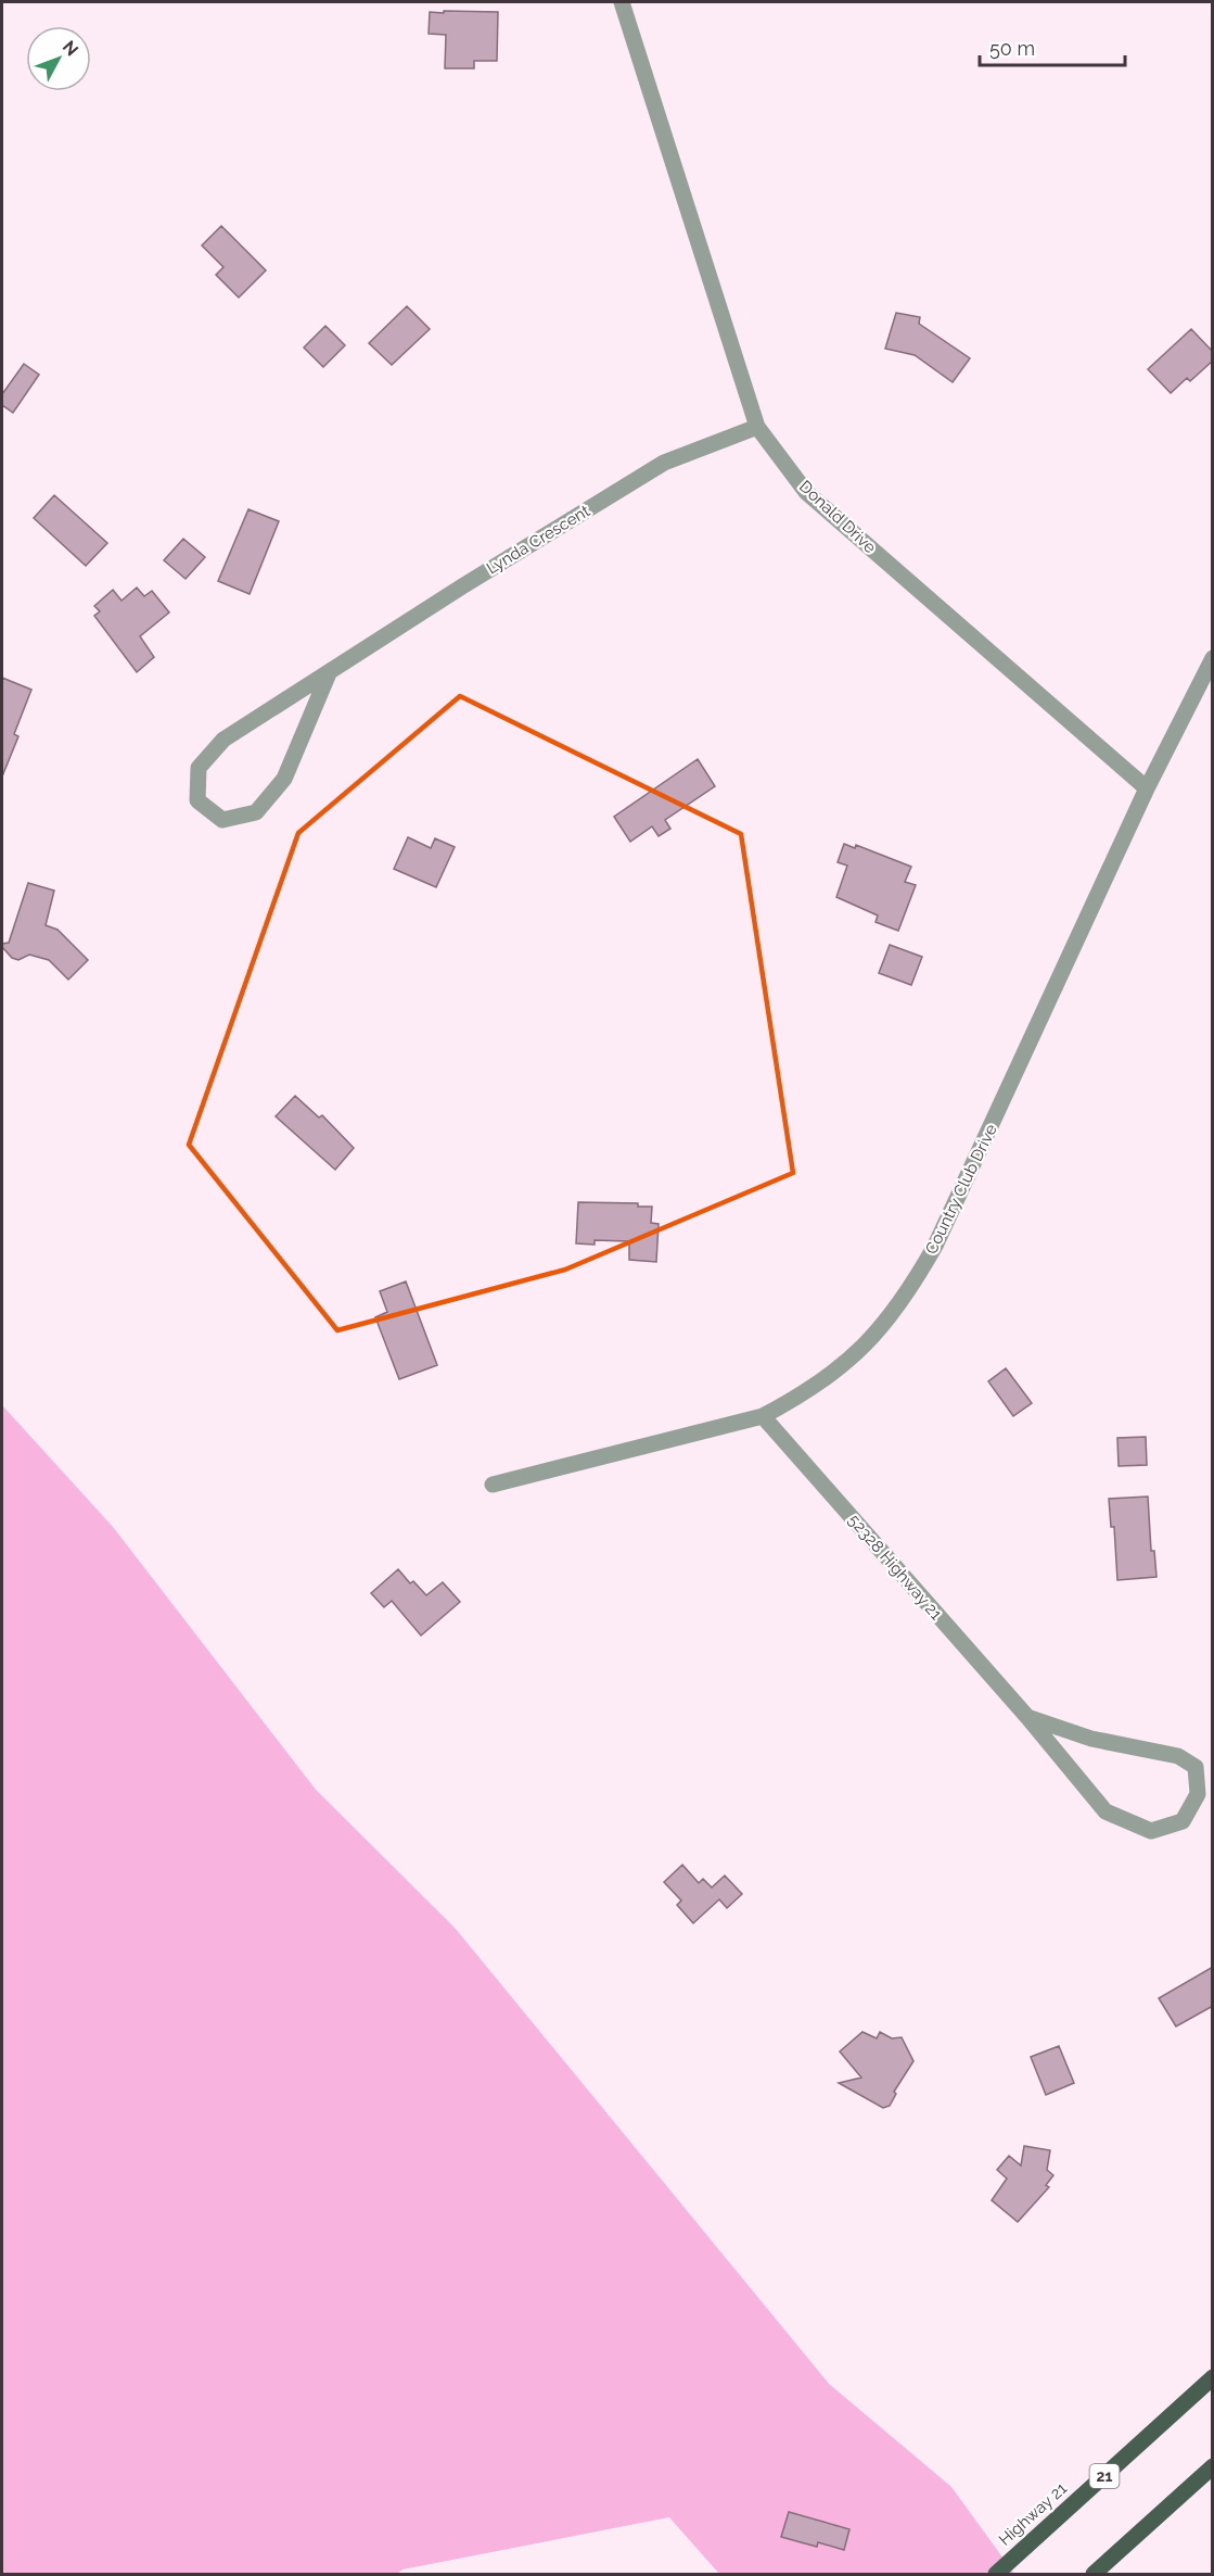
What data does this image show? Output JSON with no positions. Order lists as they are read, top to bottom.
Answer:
{
  "streets": {
    "main road": ["21", "Highway 21"],
    "street": [
      "Donald Drive",
      "Lynda Crescent",
      "Country Club Drive",
      "52328 Highway 21"
    ]
  },
  "crossings": [
    ["Donald Drive", "Lynda Crescent"],
    ["Donald Drive", "Country Club Drive"],
    ["Country Club Drive", "52328 Highway 21"]
  ],
  "scale_bar": "50 m",
  "north": "top right"
}
